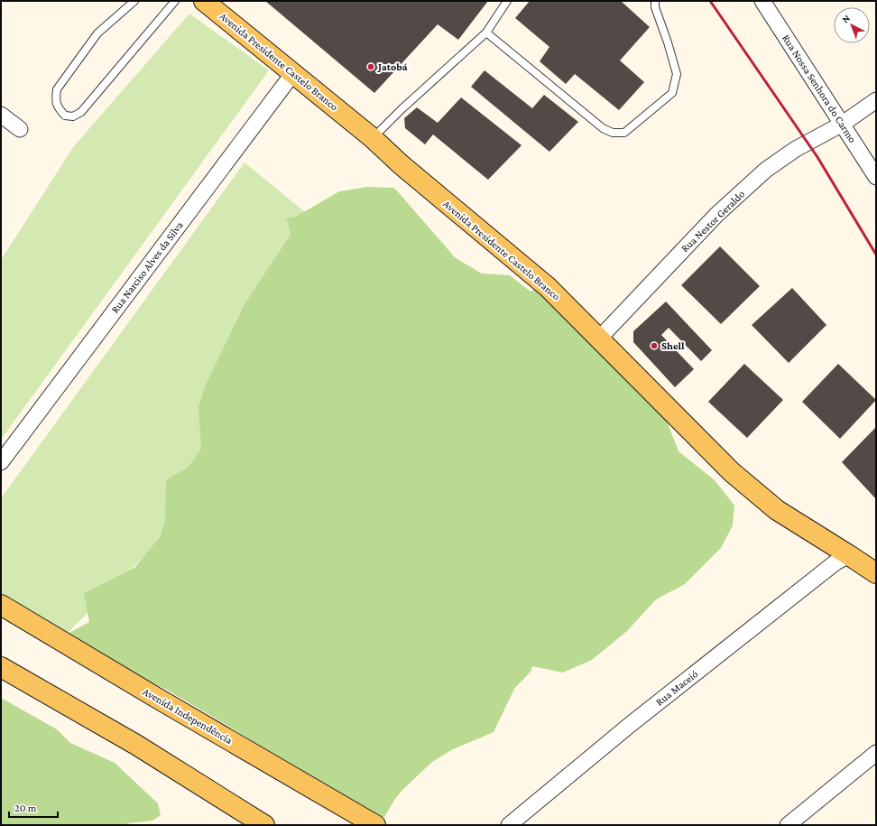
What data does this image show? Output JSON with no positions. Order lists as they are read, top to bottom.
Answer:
{
  "streets": {
    "main road": ["Avenida Presidente Castelo Branco", "Avenida Independência"],
    "street": [
      "Rua Nossa Senhora do Carmo",
      "Rua Nestor Geraldo",
      "Rua Narciso Alves da Silva",
      "Rua Maceió"
    ]
  },
  "crossings": [
    ["Avenida Presidente Castelo Branco", "Rua Nestor Geraldo"],
    ["Avenida Presidente Castelo Branco", "Rua Narciso Alves da Silva"],
    ["Avenida Presidente Castelo Branco", "Rua Maceió"],
    ["Rua Nossa Senhora do Carmo", "Rua Nestor Geraldo"]
  ],
  "places": ["Jatobá", "Shell"],
  "scale_bar": "20 m",
  "north": "top left"
}
